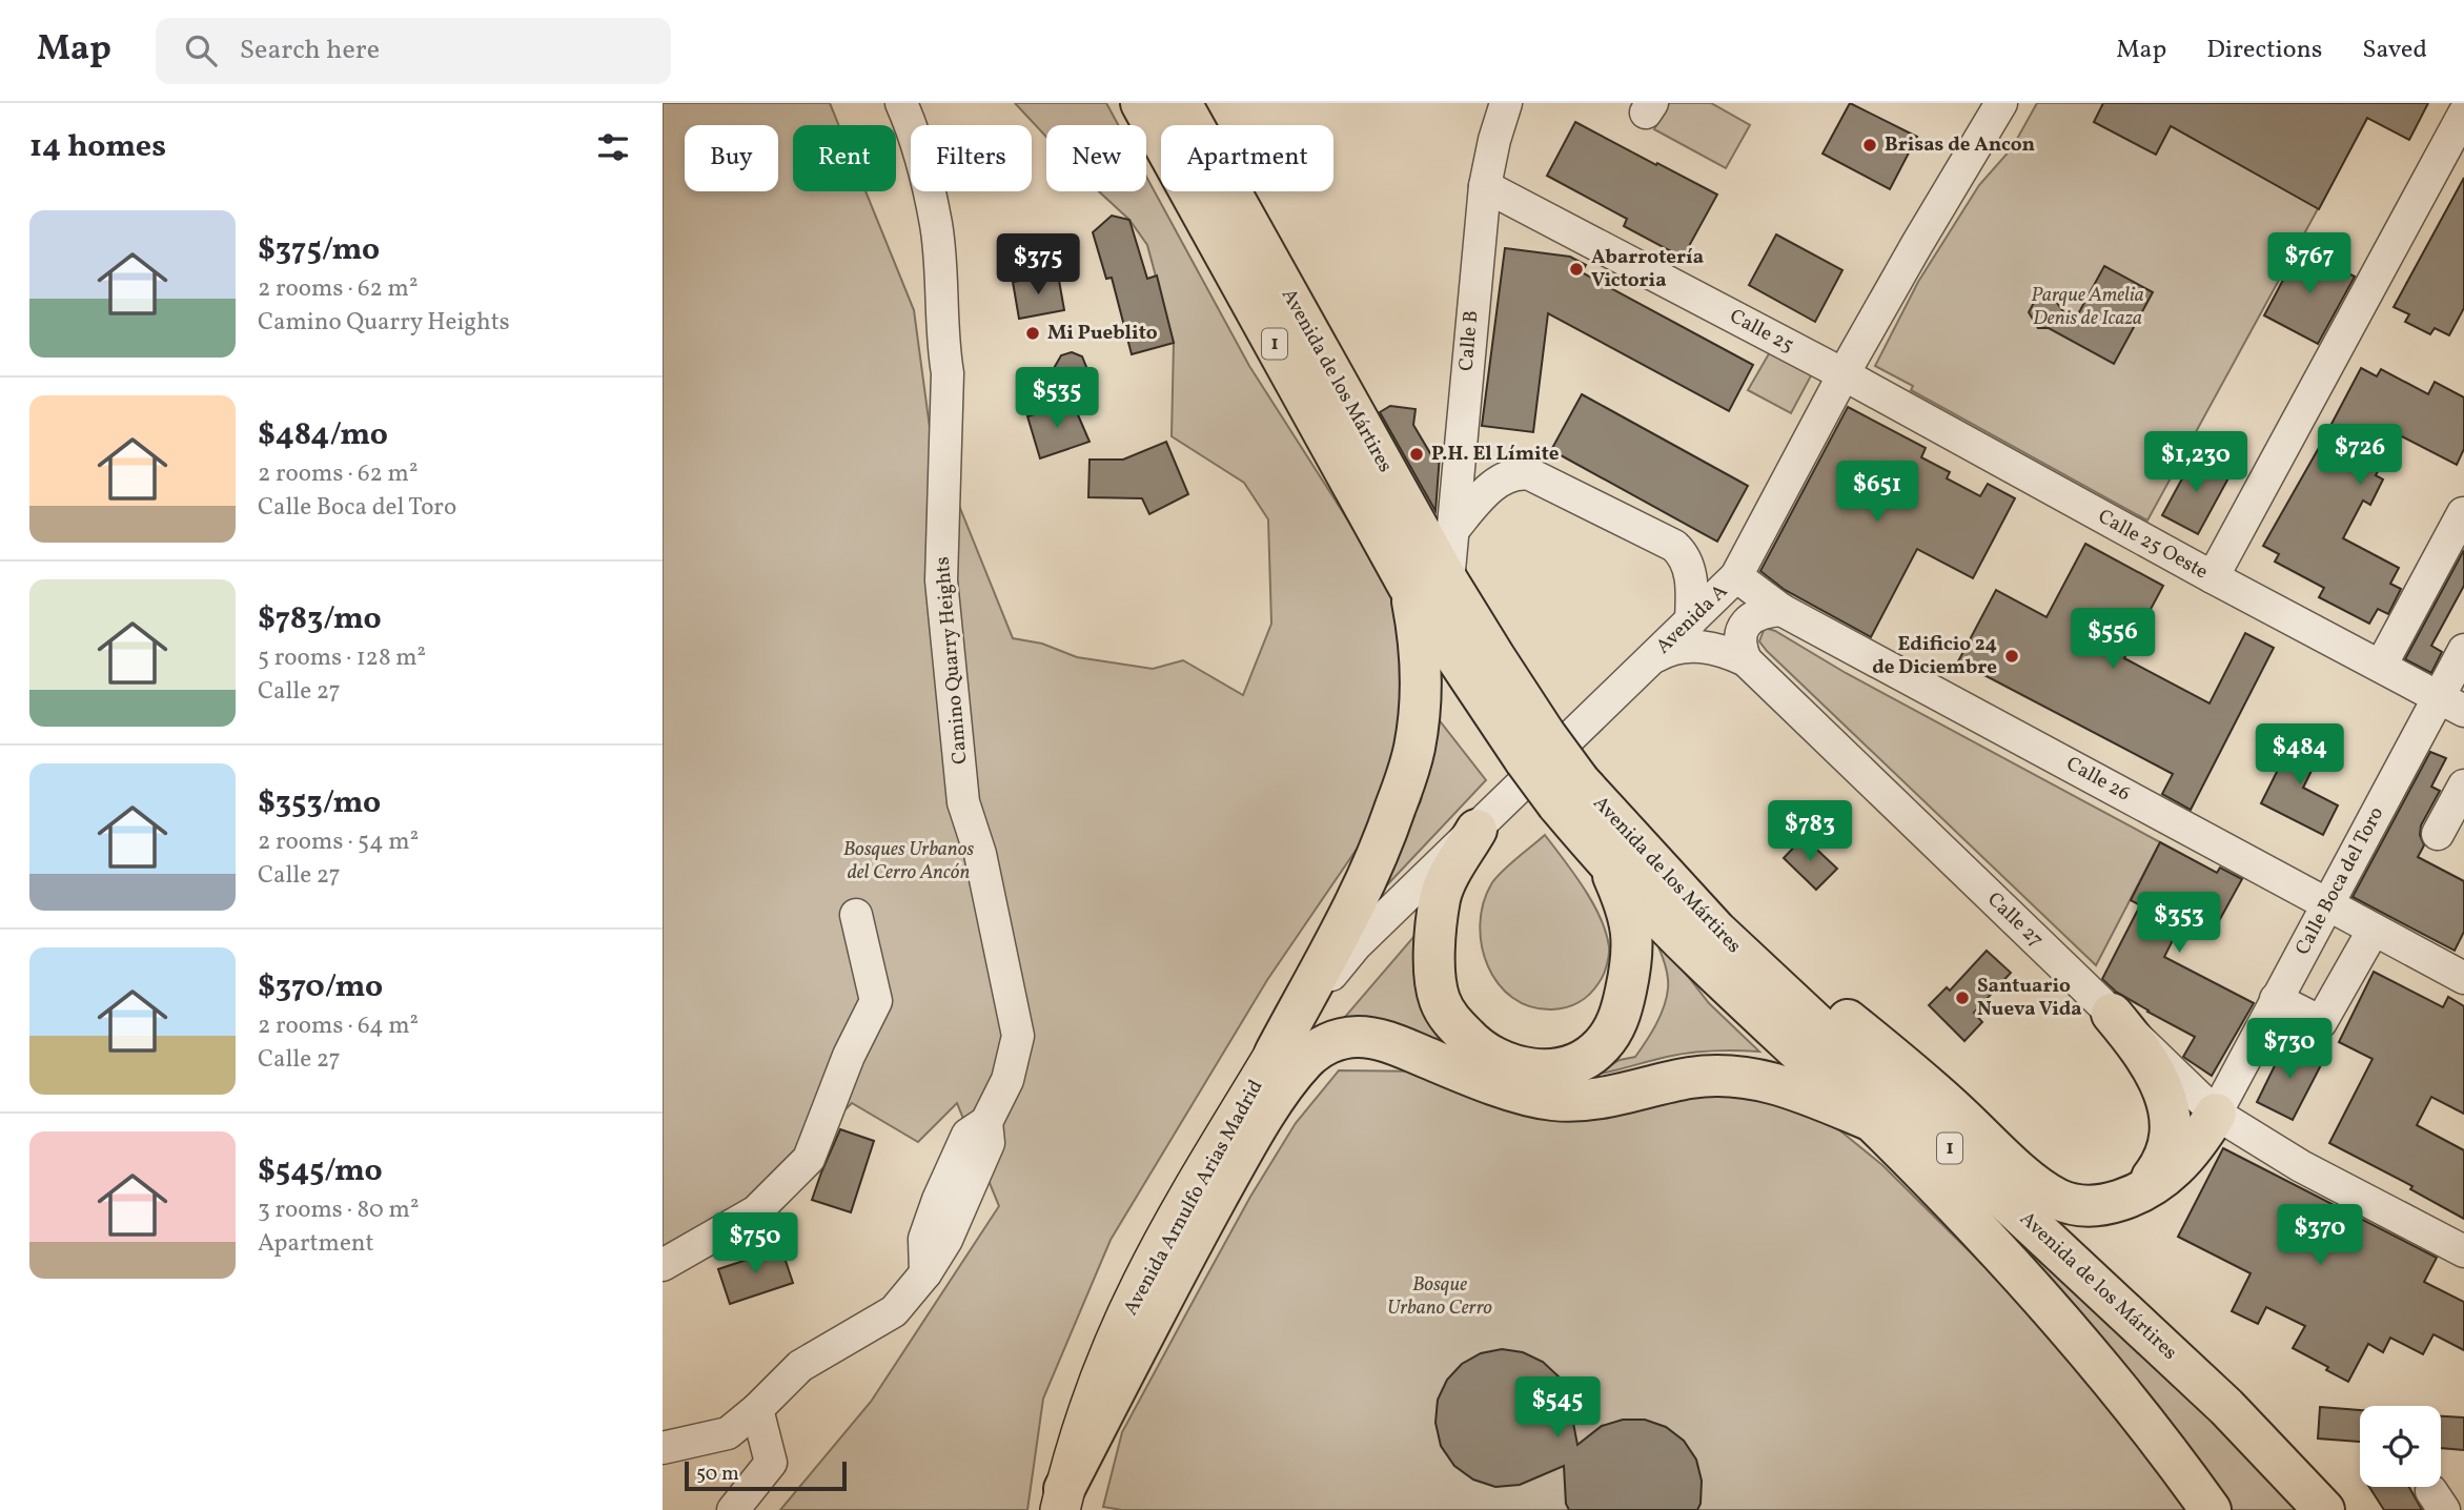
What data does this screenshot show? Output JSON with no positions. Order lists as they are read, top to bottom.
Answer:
{
  "streets": {
    "highway": ["1", "Avenida de los Mártires"],
    "main road": ["Avenida Arnulfo Arias Madrid"],
    "street": [
      "Calle 25",
      "Calle B",
      "Calle 25 Oeste",
      "Avenida A",
      "Camino Quarry Heights",
      "Calle 26",
      "Calle Boca del Toro",
      "Calle 27"
    ]
  },
  "crossings": [
    ["Calle 25", "Calle B"],
    ["Calle 25", "Calle 25 Oeste"],
    ["Calle 25", "Avenida A"],
    ["Calle B", "Avenida de los Mártires"],
    ["Calle 25 Oeste", "Avenida A"],
    ["Calle 25 Oeste", "Calle Boca del Toro"],
    ["Avenida A", "Calle 26"],
    ["Avenida A", "Calle 27"],
    ["Avenida A", "Avenida Arnulfo Arias Madrid"],
    ["Calle 26", "Calle Boca del Toro"],
    ["Calle Boca del Toro", "Calle 27"]
  ],
  "parks": ["Parque Amelia Denis de Icaza", "Bosques Urbanos del Cerro Ancón", "Bosque Urbano Cerro"],
  "places": [
    "Brisas de Ancon",
    "Abarrotería Victoria",
    "Mi Pueblito",
    "P.H. El Límite",
    "Edificio 24 de Diciembre",
    "Santuario Nueva Vida"
  ],
  "scale_bar": "50 m",
  "page": {
    "header": "Map",
    "search": "Search here",
    "nav": ["Map", "Directions", "Saved"],
    "heading": "14 homes",
    "chip": [
      "Buy",
      "Rent",
      "Filters",
      "New",
      "Apartment"
    ],
    "list": [
      {
        "name": "$375/mo",
        "note": "2 rooms · 62 m² · Camino Quarry Heights"
      },
      {
        "name": "$484/mo",
        "note": "2 rooms · 62 m² · Calle Boca del Toro"
      },
      {
        "name": "$783/mo",
        "note": "5 rooms · 128 m² · Calle 27"
      },
      {
        "name": "$353/mo",
        "note": "2 rooms · 54 m² · Calle 27"
      },
      {
        "name": "$370/mo",
        "note": "2 rooms · 64 m² · Calle 27"
      },
      {
        "name": "$545/mo",
        "note": "3 rooms · 80 m² · Apartment"
      }
    ],
    "price": [
      "$767",
      "$375",
      "$535",
      "$726",
      "$1,230",
      "$651",
      "$556",
      "$484",
      "$783",
      "$353",
      "$730",
      "$370",
      "$750",
      "$545"
    ],
    "scale": "50 m"
  }
}
